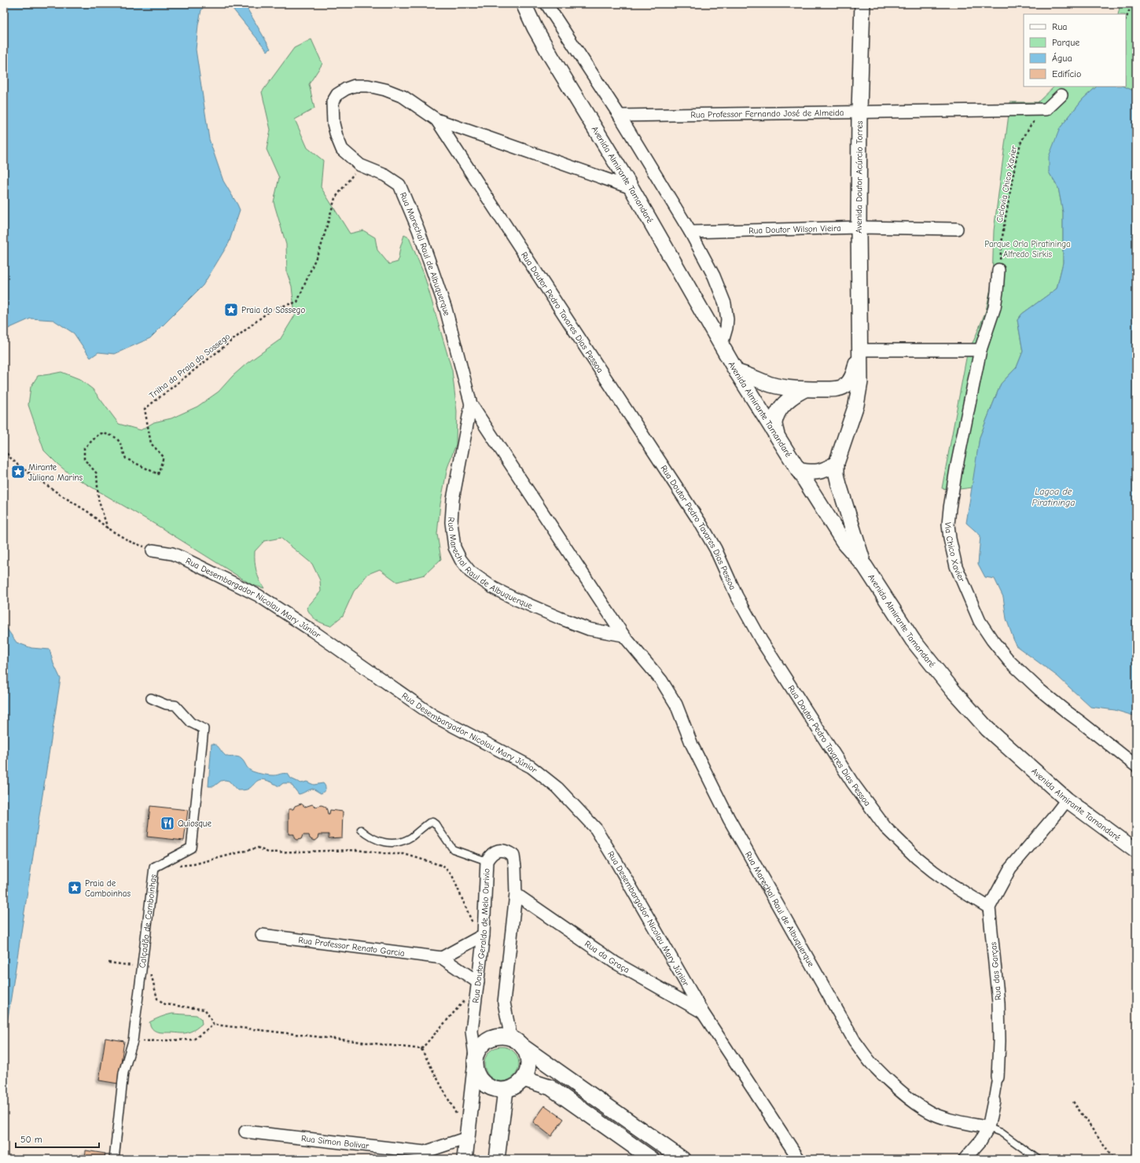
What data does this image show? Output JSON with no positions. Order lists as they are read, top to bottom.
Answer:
{
  "streets": {
    "street": [
      "Rua Professor Fernando José de Almeida",
      "Avenida Almirante Tamandaré",
      "Avenida Doutor Acúrcio Torres",
      "Rua Doutor Wilson Vieira",
      "Rua Marechal Raul de Albuquerque",
      "Rua Doutor Pedro Tavares Dias Pessoa",
      "Via Chico Xavier",
      "Rua Desembargador Nicolau Mary Júnior",
      "Calçadão de Camboinhas",
      "Rua Doutor Geraldo de Melo Ourivio",
      "Rua Professor Renato Garcia",
      "Rua da Graça",
      "Rua das Garças",
      "Rua Simon Bolivar"
    ],
    "path": ["Ciclovia Chico Xavier", "Trilha da Praia do Sossego"]
  },
  "crossings": [
    ["Rua Professor Fernando José de Almeida", "Avenida Doutor Acúrcio Torres"],
    ["Rua Professor Fernando José de Almeida", "Ciclovia Chico Xavier"],
    ["Avenida Almirante Tamandaré", "Avenida Doutor Acúrcio Torres"],
    ["Avenida Almirante Tamandaré", "Rua Marechal Raul de Albuquerque"],
    ["Avenida Doutor Acúrcio Torres", "Rua Doutor Wilson Vieira"],
    ["Ciclovia Chico Xavier", "Via Chico Xavier"],
    ["Rua Marechal Raul de Albuquerque", "Rua Doutor Pedro Tavares Dias Pessoa"],
    ["Rua Marechal Raul de Albuquerque", "Trilha da Praia do Sossego"],
    ["Rua Marechal Raul de Albuquerque", "Rua das Garças"],
    ["Rua Doutor Pedro Tavares Dias Pessoa", "Rua das Garças"],
    ["Rua Desembargador Nicolau Mary Júnior", "Rua da Graça"],
    ["Rua Doutor Geraldo de Melo Ourivio", "Rua Professor Renato Garcia"],
    ["Rua Doutor Geraldo de Melo Ourivio", "Rua da Graça"],
    ["Rua Doutor Geraldo de Melo Ourivio", "Rua Simon Bolivar"]
  ],
  "water": ["Lagoa de Piratininga"],
  "parks": ["Parque Orla Piratininga Alfredo Sirkis"],
  "places": {
    "place": ["Praia do Sossego", "Mirante Juliana Marins", "Praia de Camboinhas"],
    "restaurant": ["Quiosque"]
  },
  "legend": [
    "Rua",
    "Parque",
    "Água",
    "Edifício"
  ],
  "scale_bar": "50 m"
}
